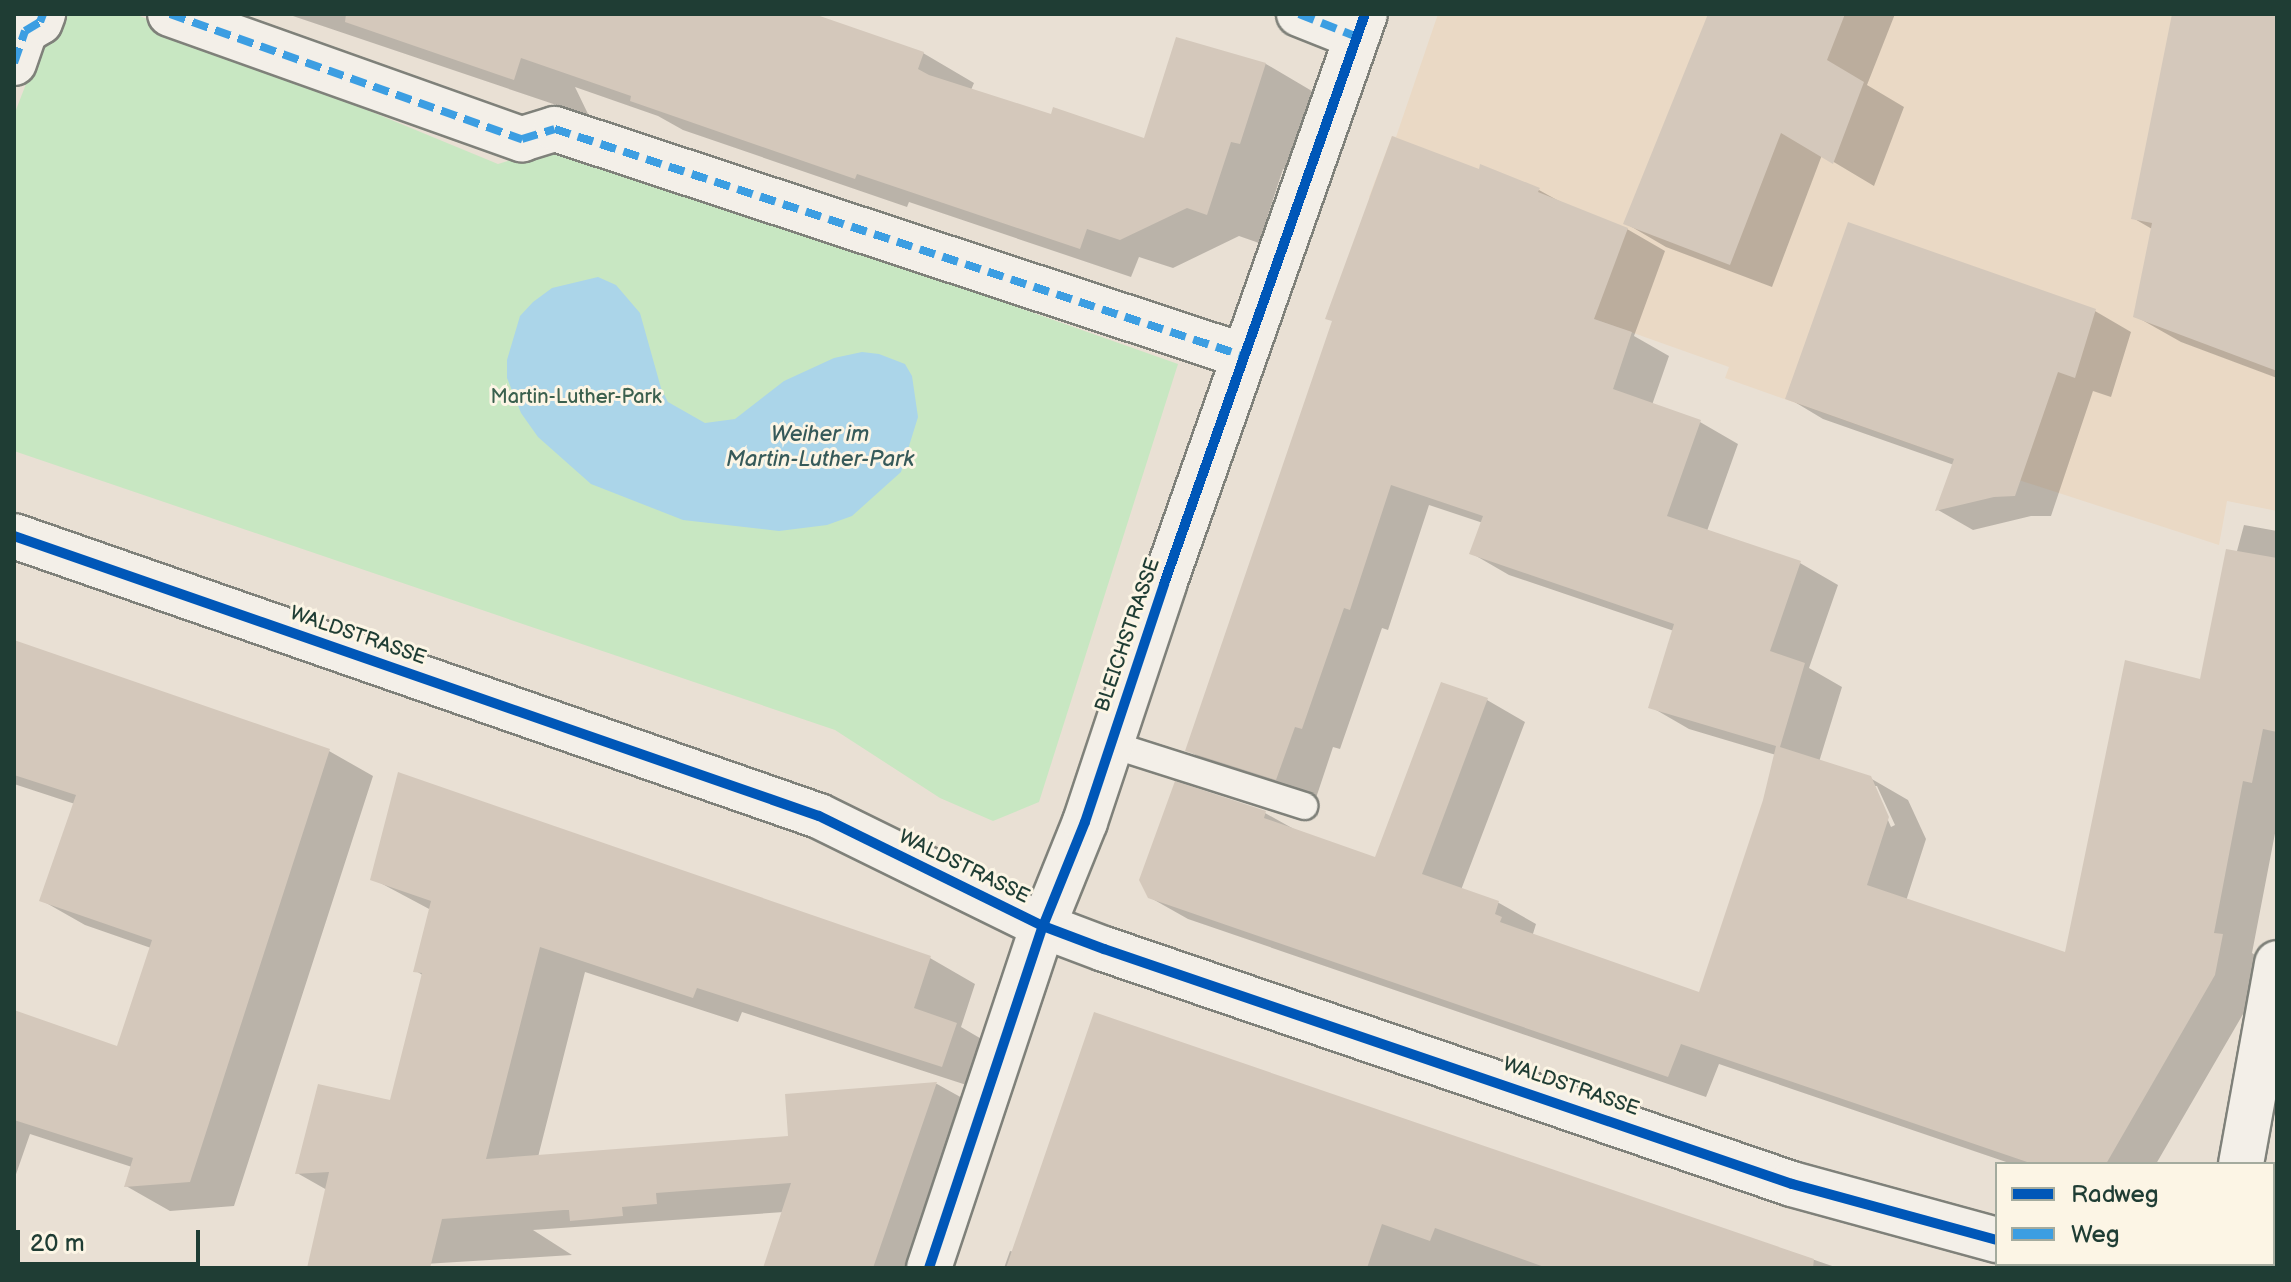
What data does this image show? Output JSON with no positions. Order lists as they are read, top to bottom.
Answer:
{
  "streets": {
    "street": ["BLEICHSTRASSE", "WALDSTRASSE"]
  },
  "crossings": [
    ["BLEICHSTRASSE", "WALDSTRASSE"]
  ],
  "water": ["Weiher im Martin-Luther-Park"],
  "parks": ["Martin-Luther-Park"],
  "legend": ["Radweg", "Weg"],
  "scale_bar": "20 m"
}
